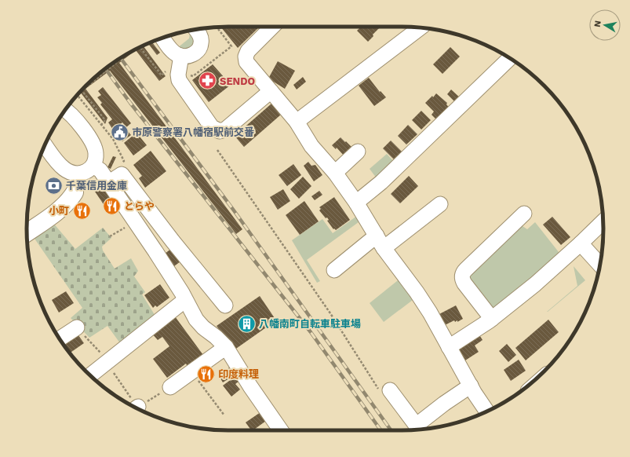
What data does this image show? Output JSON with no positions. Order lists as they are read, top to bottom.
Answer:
{
  "places": {
    "pharmacy": ["SENDO"],
    "public building": ["市原警察署八幡宿駅前交番"],
    "bank": ["千葉信用金庫"],
    "restaurant": ["とらや", "小町", "印度料理"],
    "building": ["八幡南町自転車駐車場"]
  },
  "north": "left"
}
